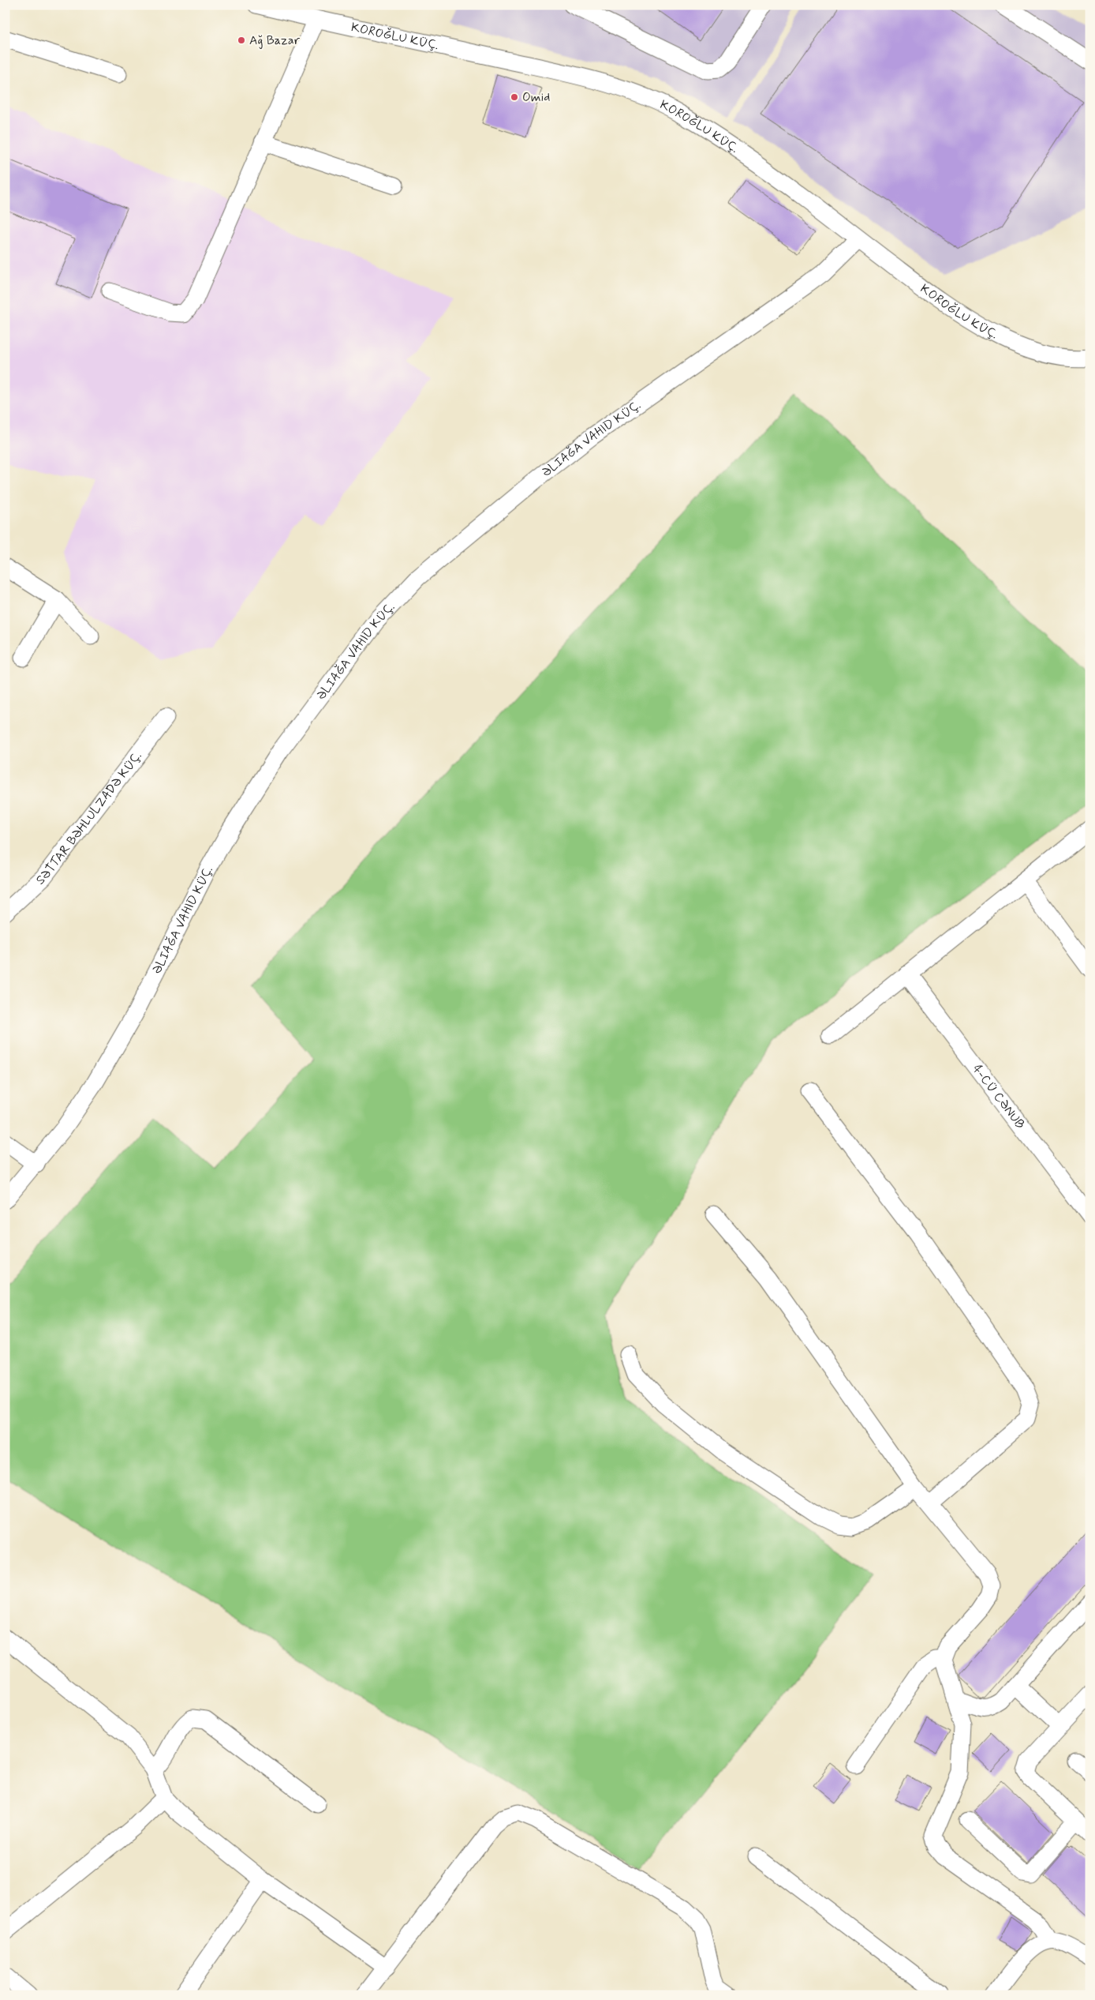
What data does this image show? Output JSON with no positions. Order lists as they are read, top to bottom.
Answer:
{
  "streets": {
    "street": [
      "KOROĞLU KÜÇ.",
      "ƏLIAĞA VAHID KÜÇ.",
      "SƏTTAR BƏHLULZADƏ KÜÇ.",
      "4-CÜ CƏNUB"
    ]
  },
  "crossings": [
    ["KOROĞLU KÜÇ.", "ƏLIAĞA VAHID KÜÇ."]
  ],
  "places": ["Ağ Bazar", "Omid"]
}
